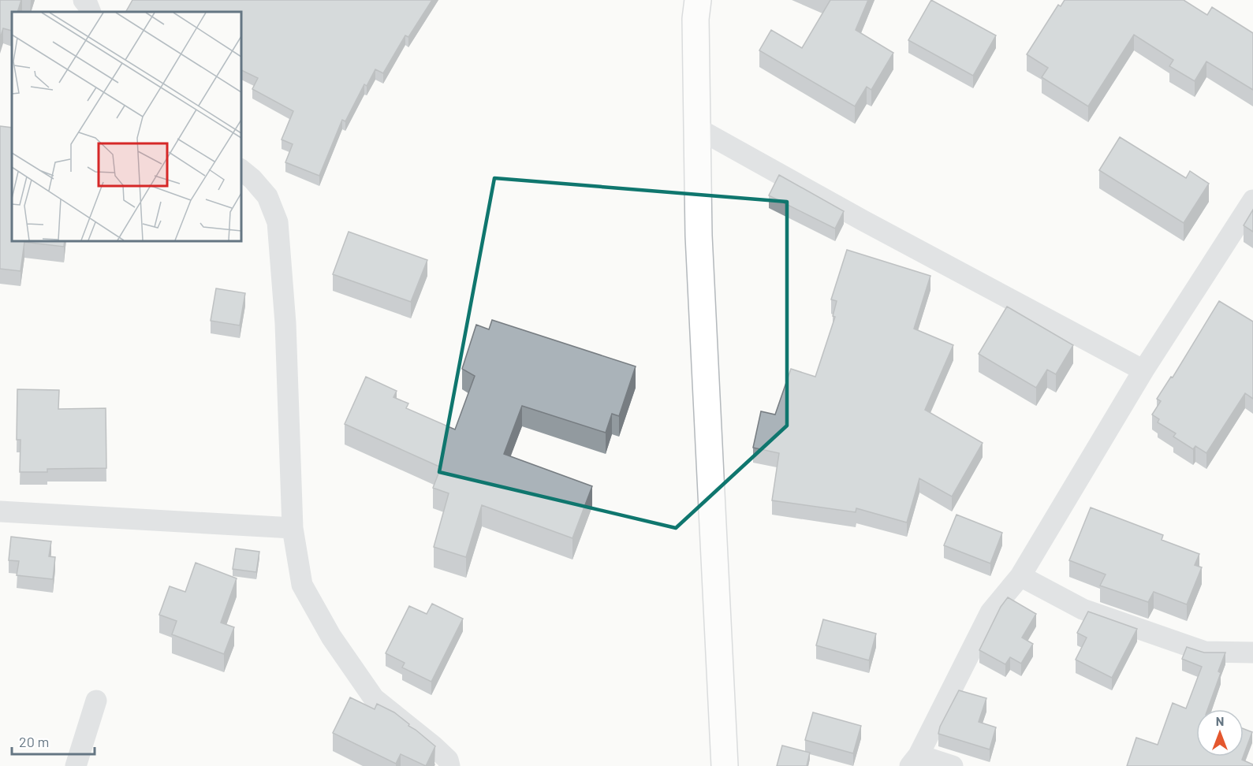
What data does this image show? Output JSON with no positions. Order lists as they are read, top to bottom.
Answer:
{
  "scale_bar": "20 m",
  "north": "top"
}
